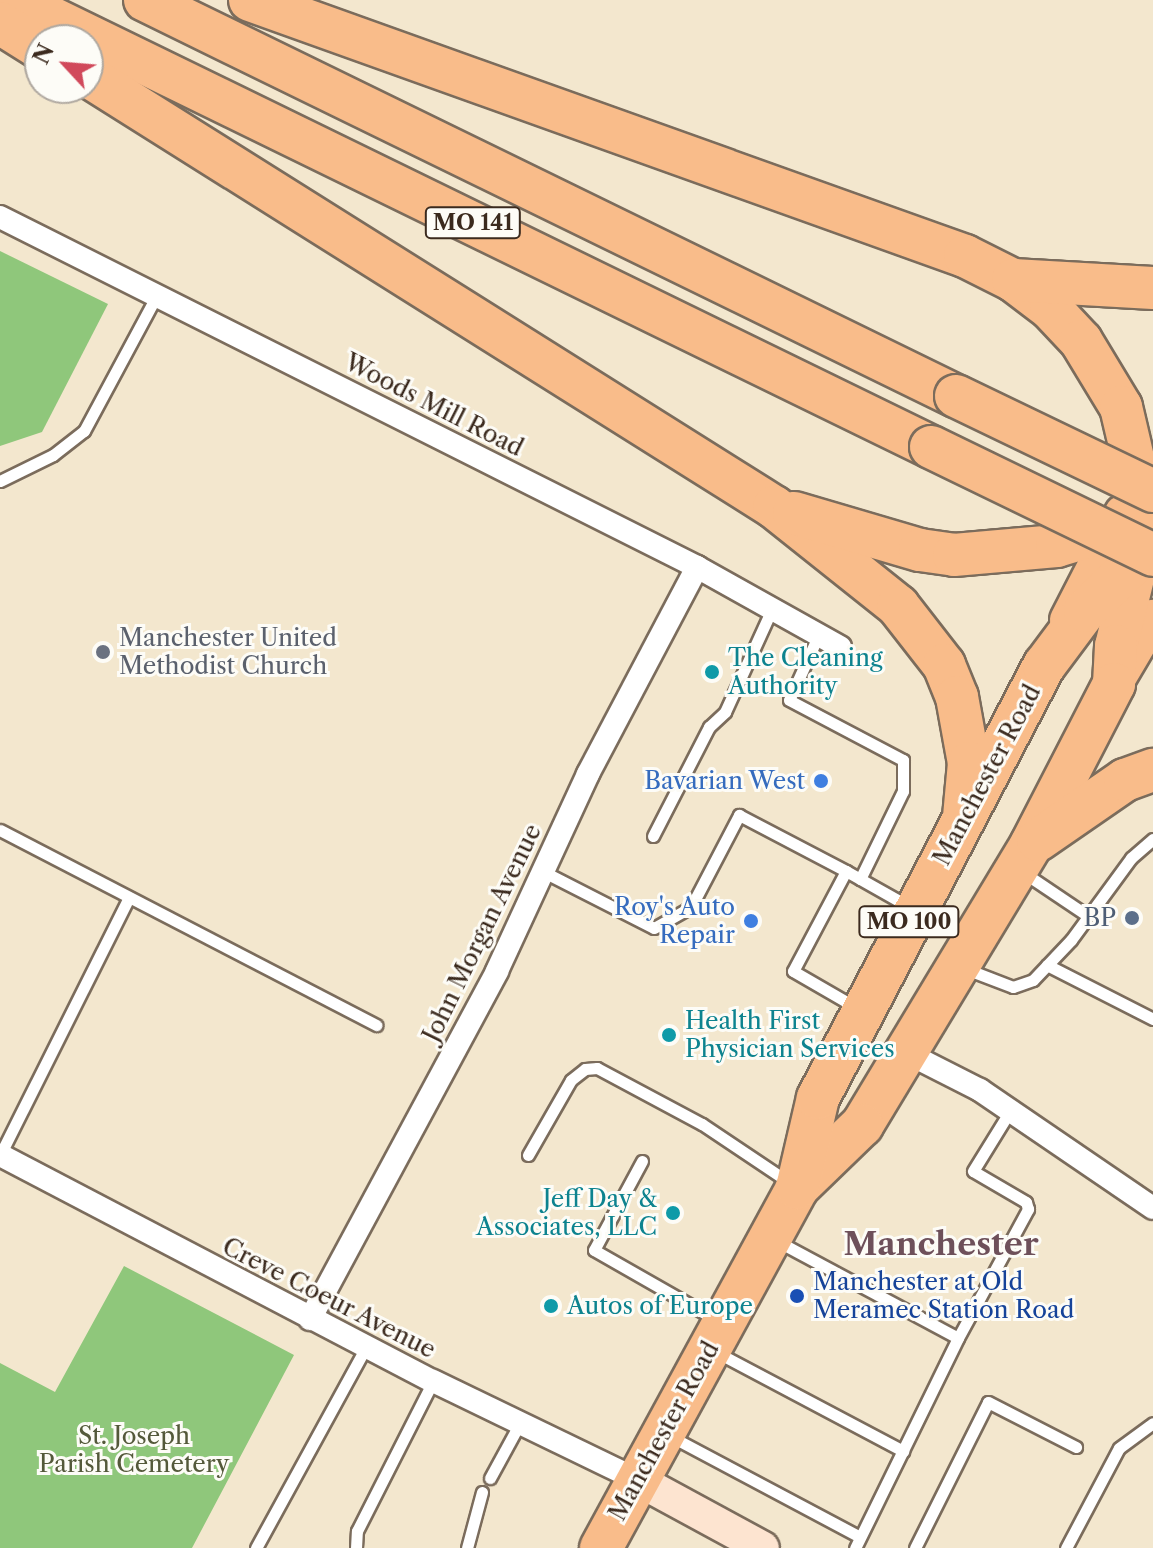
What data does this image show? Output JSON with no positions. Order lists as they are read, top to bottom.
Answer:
{
  "streets": {
    "highway": ["MO 141", "Manchester Road", "MO 100"],
    "street": ["Woods Mill Road", "John Morgan Avenue", "Creve Coeur Avenue"]
  },
  "crossings": [
    ["MO 141", "Manchester Road"],
    ["Woods Mill Road", "John Morgan Avenue"],
    ["Manchester Road", "Creve Coeur Avenue"],
    ["John Morgan Avenue", "Creve Coeur Avenue"]
  ],
  "districts": ["Manchester"],
  "parks": ["St. Joseph Parish Cemetery"],
  "places": [
    "Manchester United Methodist Church",
    "The Cleaning Authority",
    "Bavarian West",
    "BP",
    "Roy's Auto Repair",
    "Health First Physician Services",
    "Jeff Day & Associates, LLC",
    "Manchester at Old Meramec Station Road",
    "Autos of Europe"
  ],
  "north": "top left"
}
